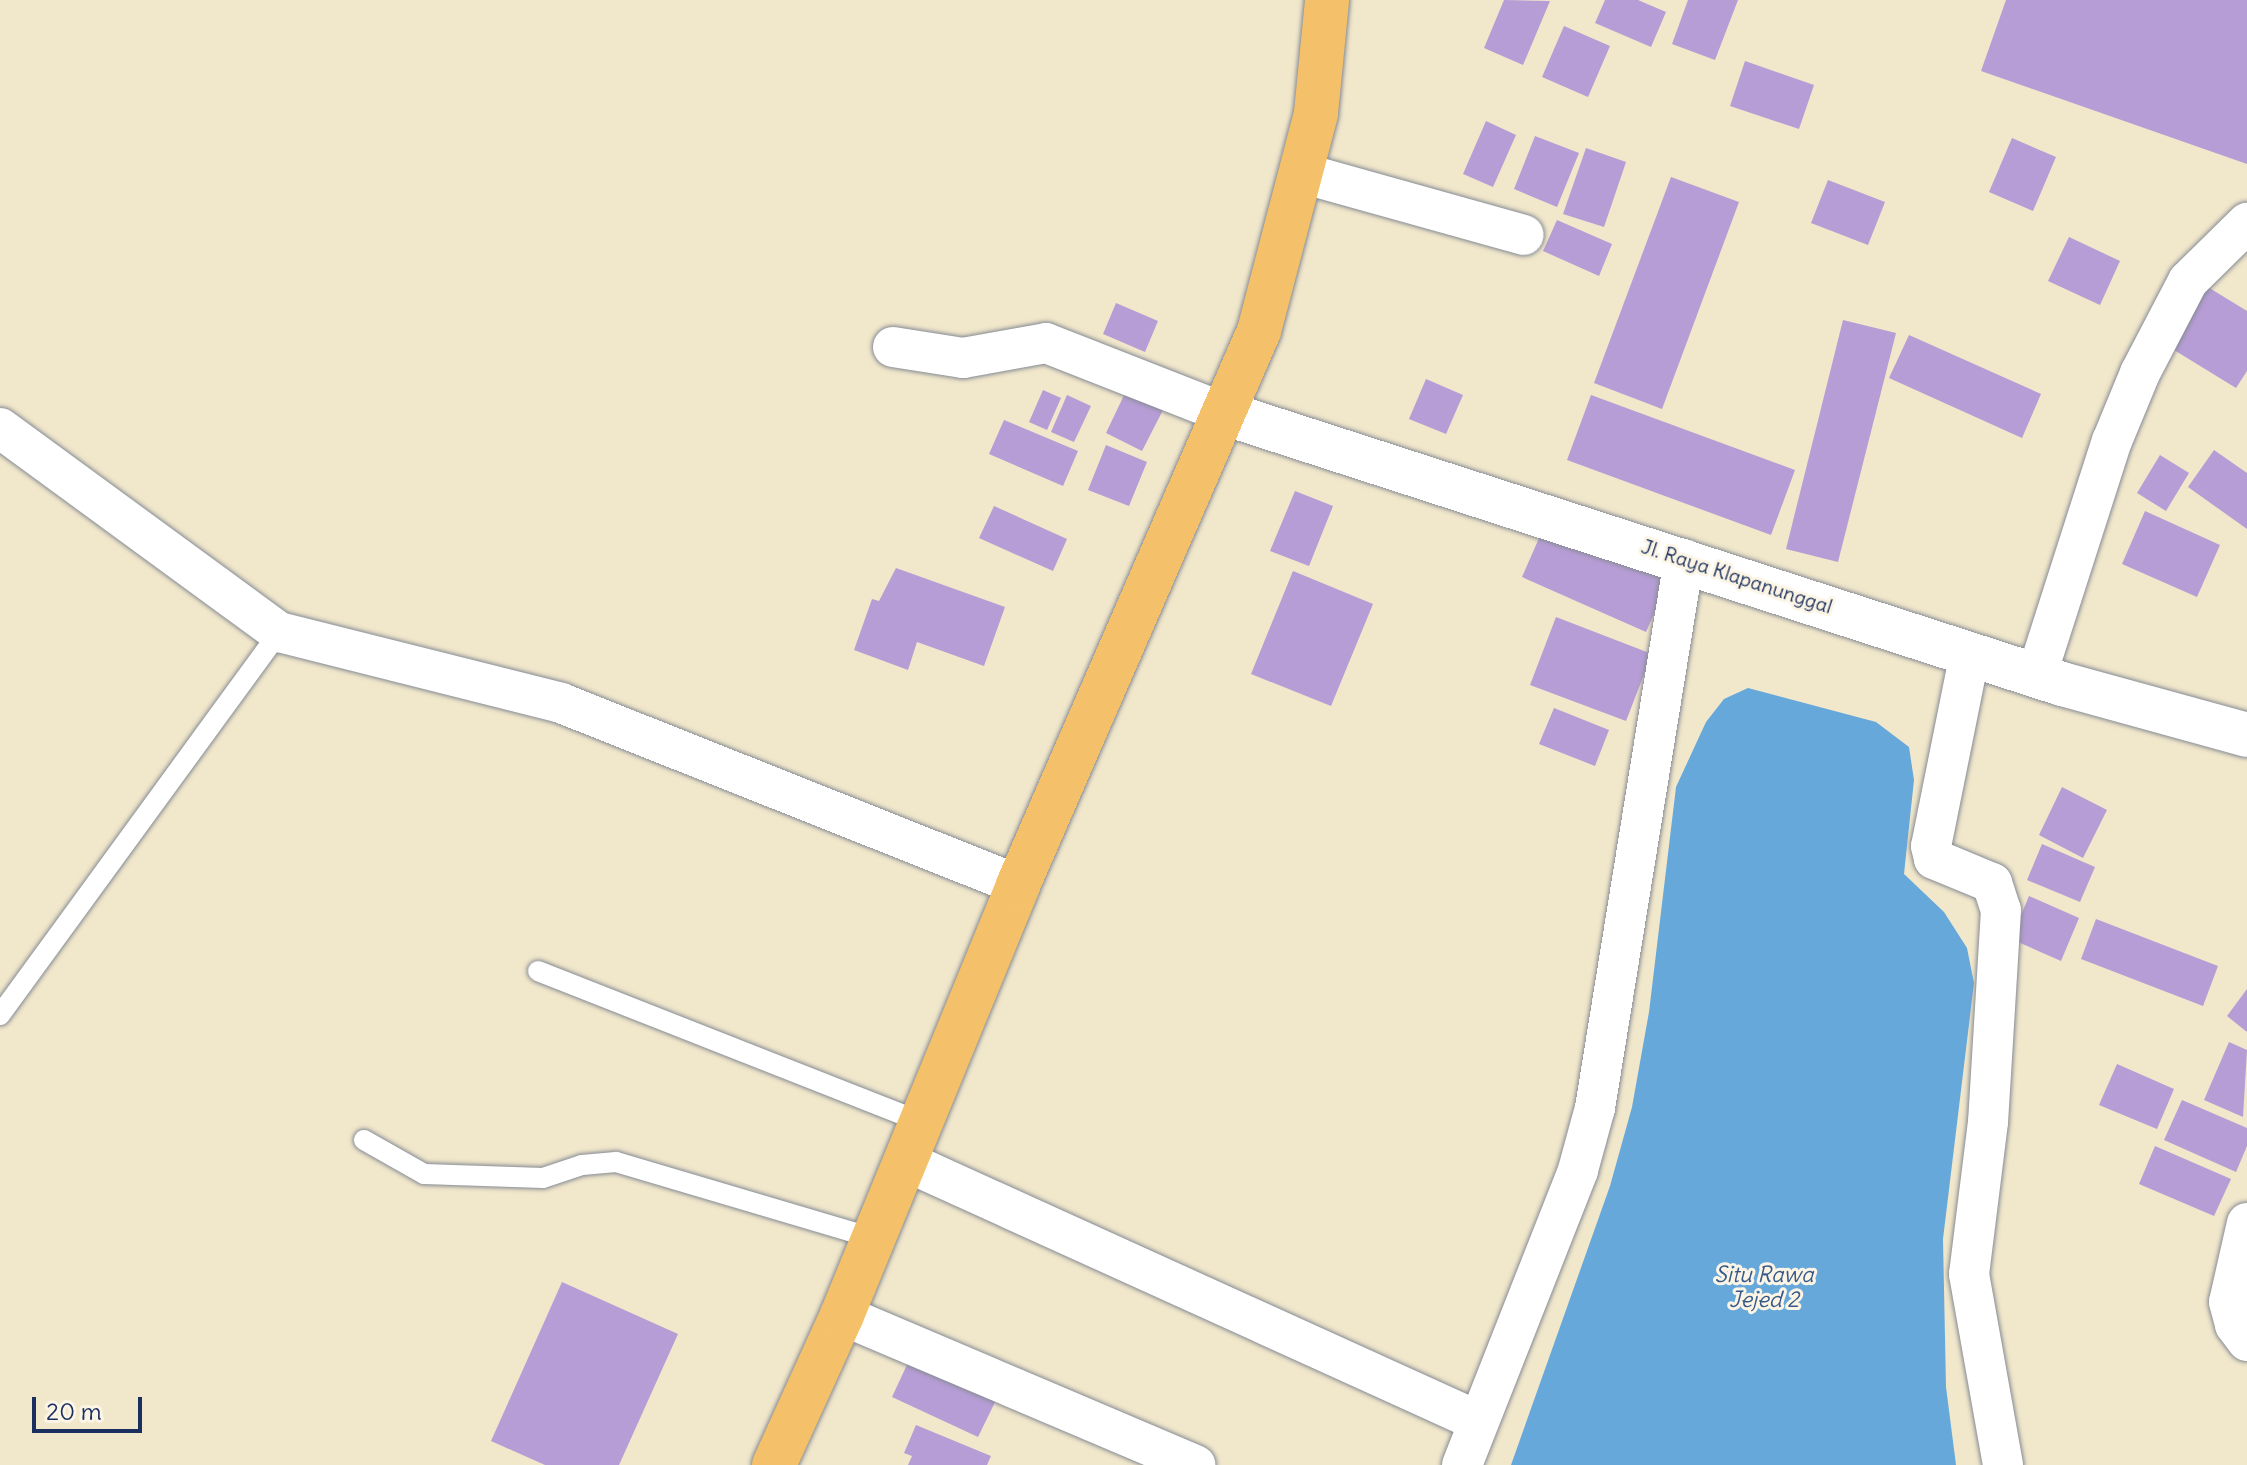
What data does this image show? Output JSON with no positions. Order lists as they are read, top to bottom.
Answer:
{
  "streets": {
    "street": ["Jl. Raya Klapanunggal"]
  },
  "water": ["Situ Rawa Jejed 2"],
  "scale_bar": "20 m"
}
